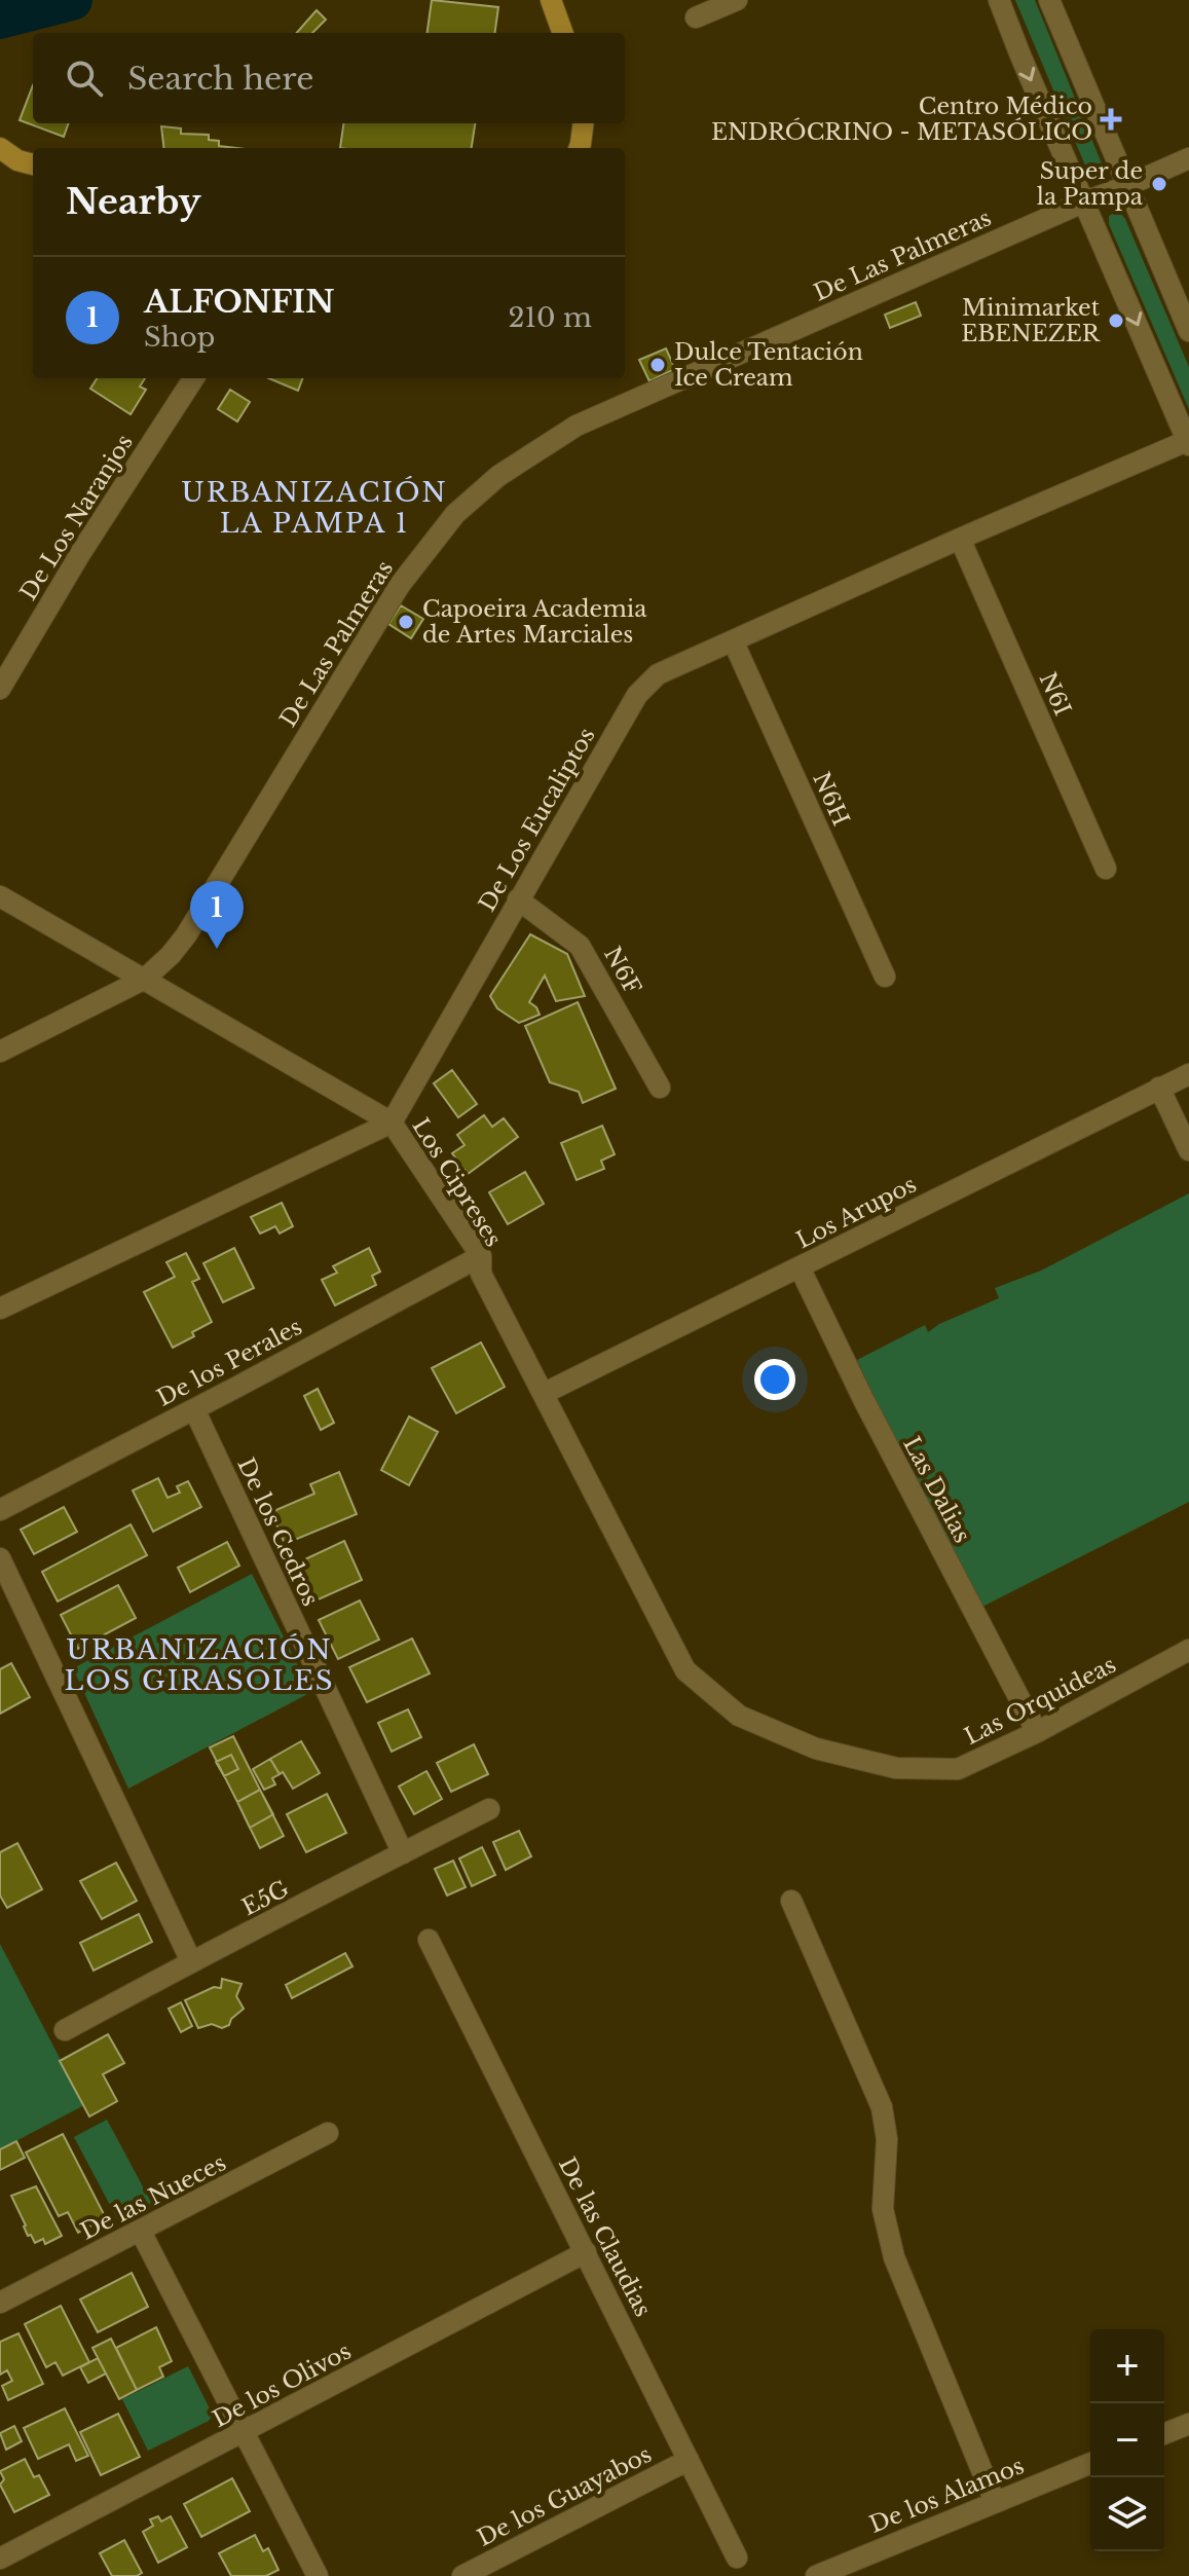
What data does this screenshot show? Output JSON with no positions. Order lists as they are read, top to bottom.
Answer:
{
  "streets": {
    "street": [
      "De Las Palmeras",
      "De Los Naranjos",
      "N6I",
      "N6H",
      "De Los Eucaliptos",
      "N6F",
      "Los Cipreses",
      "Los Arupos",
      "De los Perales",
      "Las Dalias",
      "De los Cedros",
      "Las Orquideas",
      "E5G",
      "De las Nueces",
      "De las Claudias",
      "De los Olivos",
      "De los Alamos",
      "De los Guayabos"
    ]
  },
  "crossings": [
    ["De Las Palmeras", "Los Cipreses"],
    ["N6I", "De Los Eucaliptos"],
    ["N6H", "De Los Eucaliptos"],
    ["De Los Eucaliptos", "N6F"],
    ["De Los Eucaliptos", "Los Cipreses"],
    ["Los Cipreses", "Los Arupos"],
    ["Los Cipreses", "De los Perales"],
    ["Los Cipreses", "Las Orquideas"],
    ["Los Arupos", "Las Dalias"],
    ["De los Perales", "De los Cedros"],
    ["Las Dalias", "Las Orquideas"],
    ["De los Cedros", "E5G"],
    ["De las Claudias", "De los Olivos"],
    ["De las Claudias", "De los Guayabos"]
  ],
  "districts": ["URBANIZACIÓN LA PAMPA 1", "URBANIZACIÓN LOS GIRASOLES"],
  "places": {
    "health": ["Centro Médico ENDRÓCRINO - METASÓLICO"],
    "other": [
      "Super de la Pampa",
      "Minimarket EBENEZER",
      "Dulce Tentación Ice Cream",
      "Capoeira Academia de Artes Marciales"
    ]
  },
  "page": {
    "search": "Search here",
    "heading": "Nearby",
    "list": [
      {
        "mark": "1",
        "name": "ALFONFIN",
        "note": "Shop",
        "value": "210 m"
      }
    ],
    "pins": "1",
    "map_buttons": ["+", "−"]
  }
}
